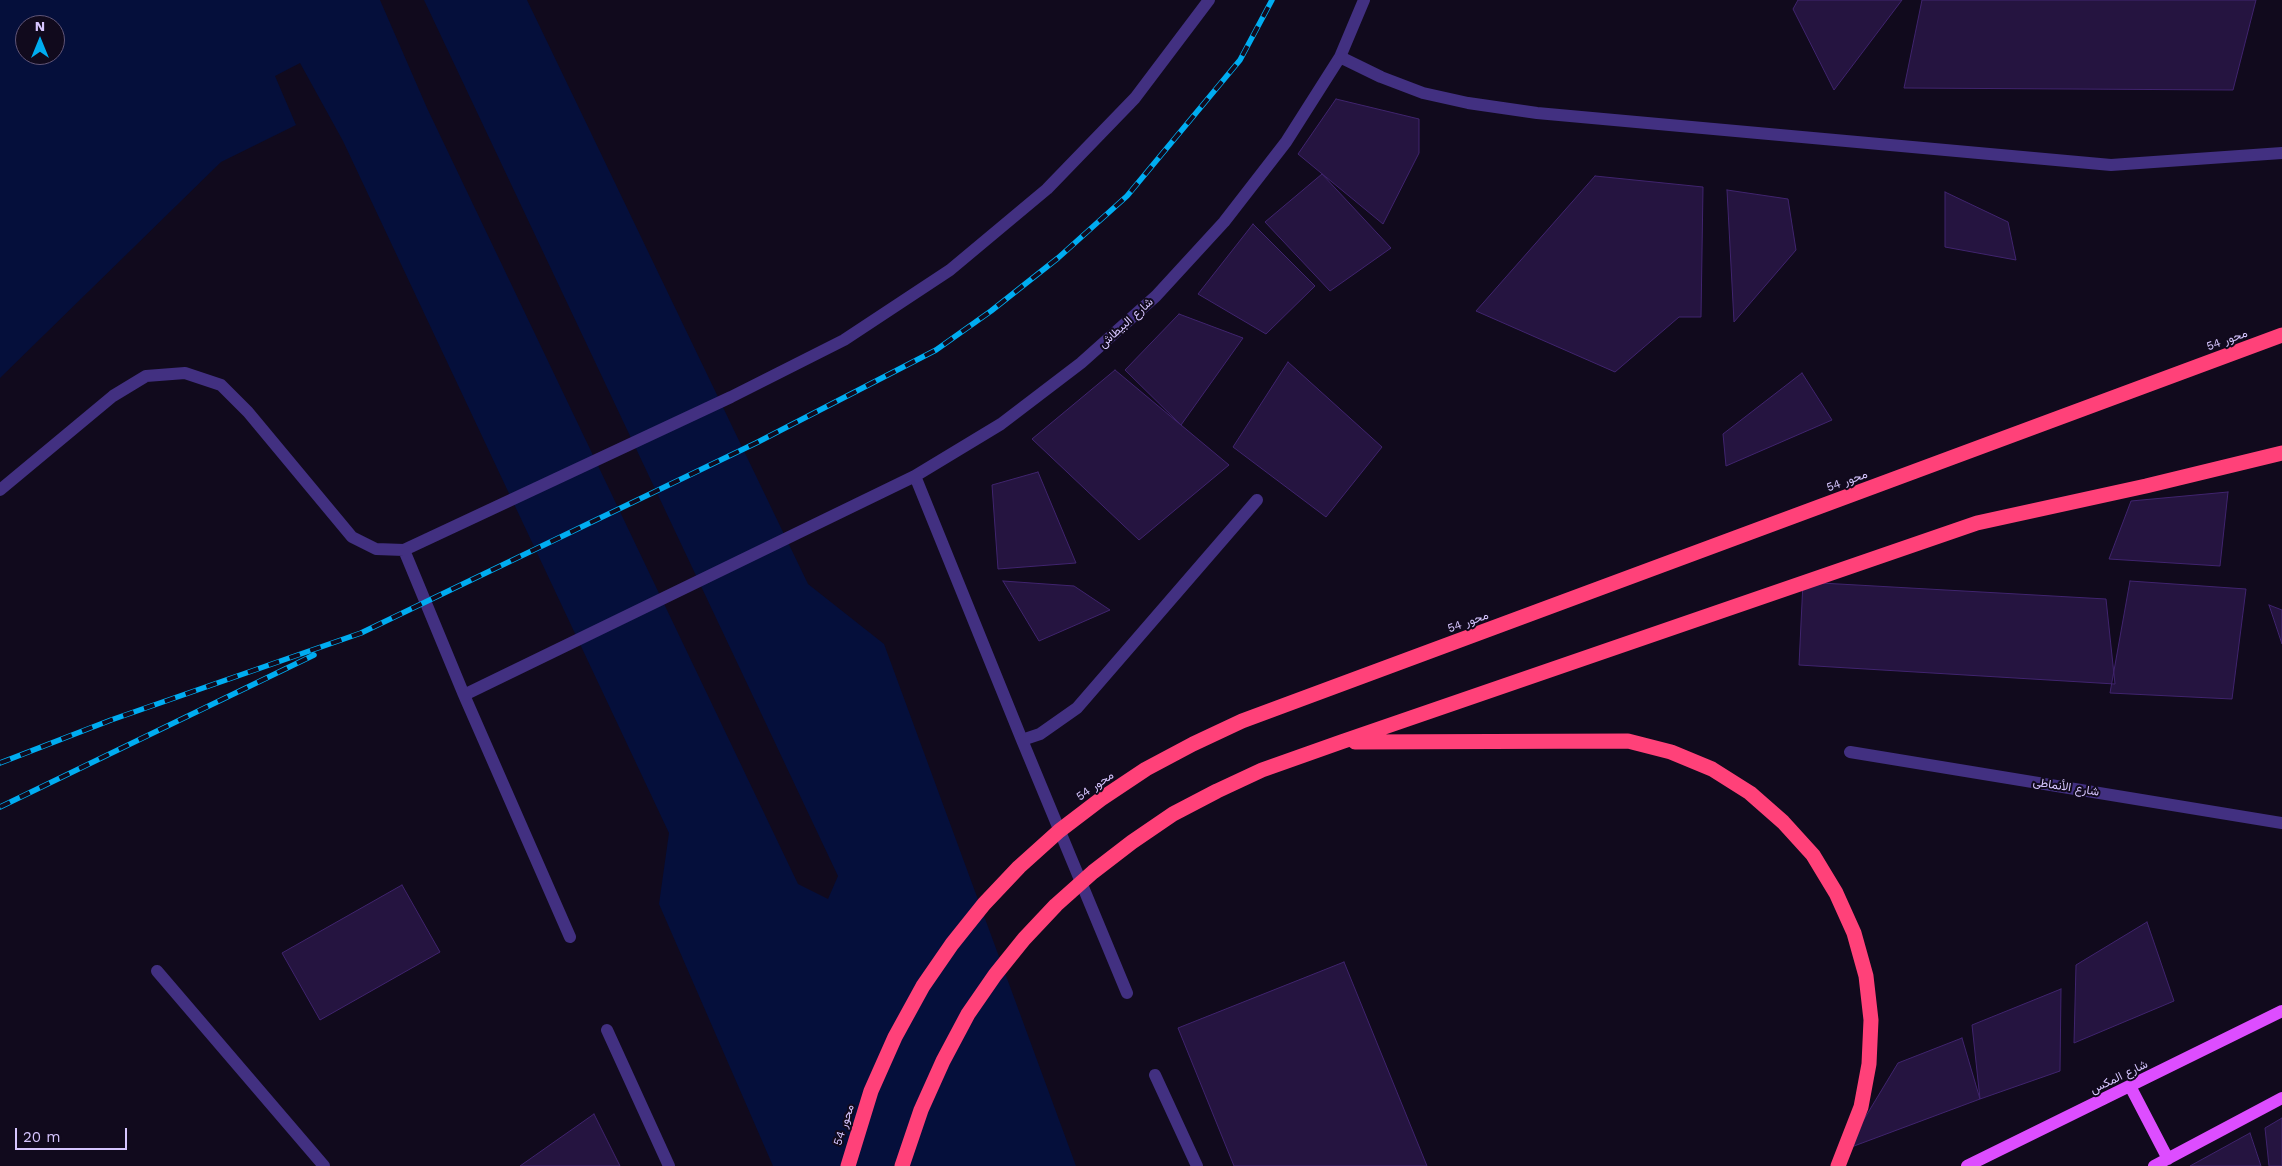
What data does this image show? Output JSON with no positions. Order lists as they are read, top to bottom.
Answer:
{
  "streets": {
    "highway": ["محور 54"],
    "main road": ["شارع المكس"],
    "lane": ["شارع البيطاش", "شارع الأنماطى"]
  },
  "scale_bar": "20 m",
  "north": "top"
}
